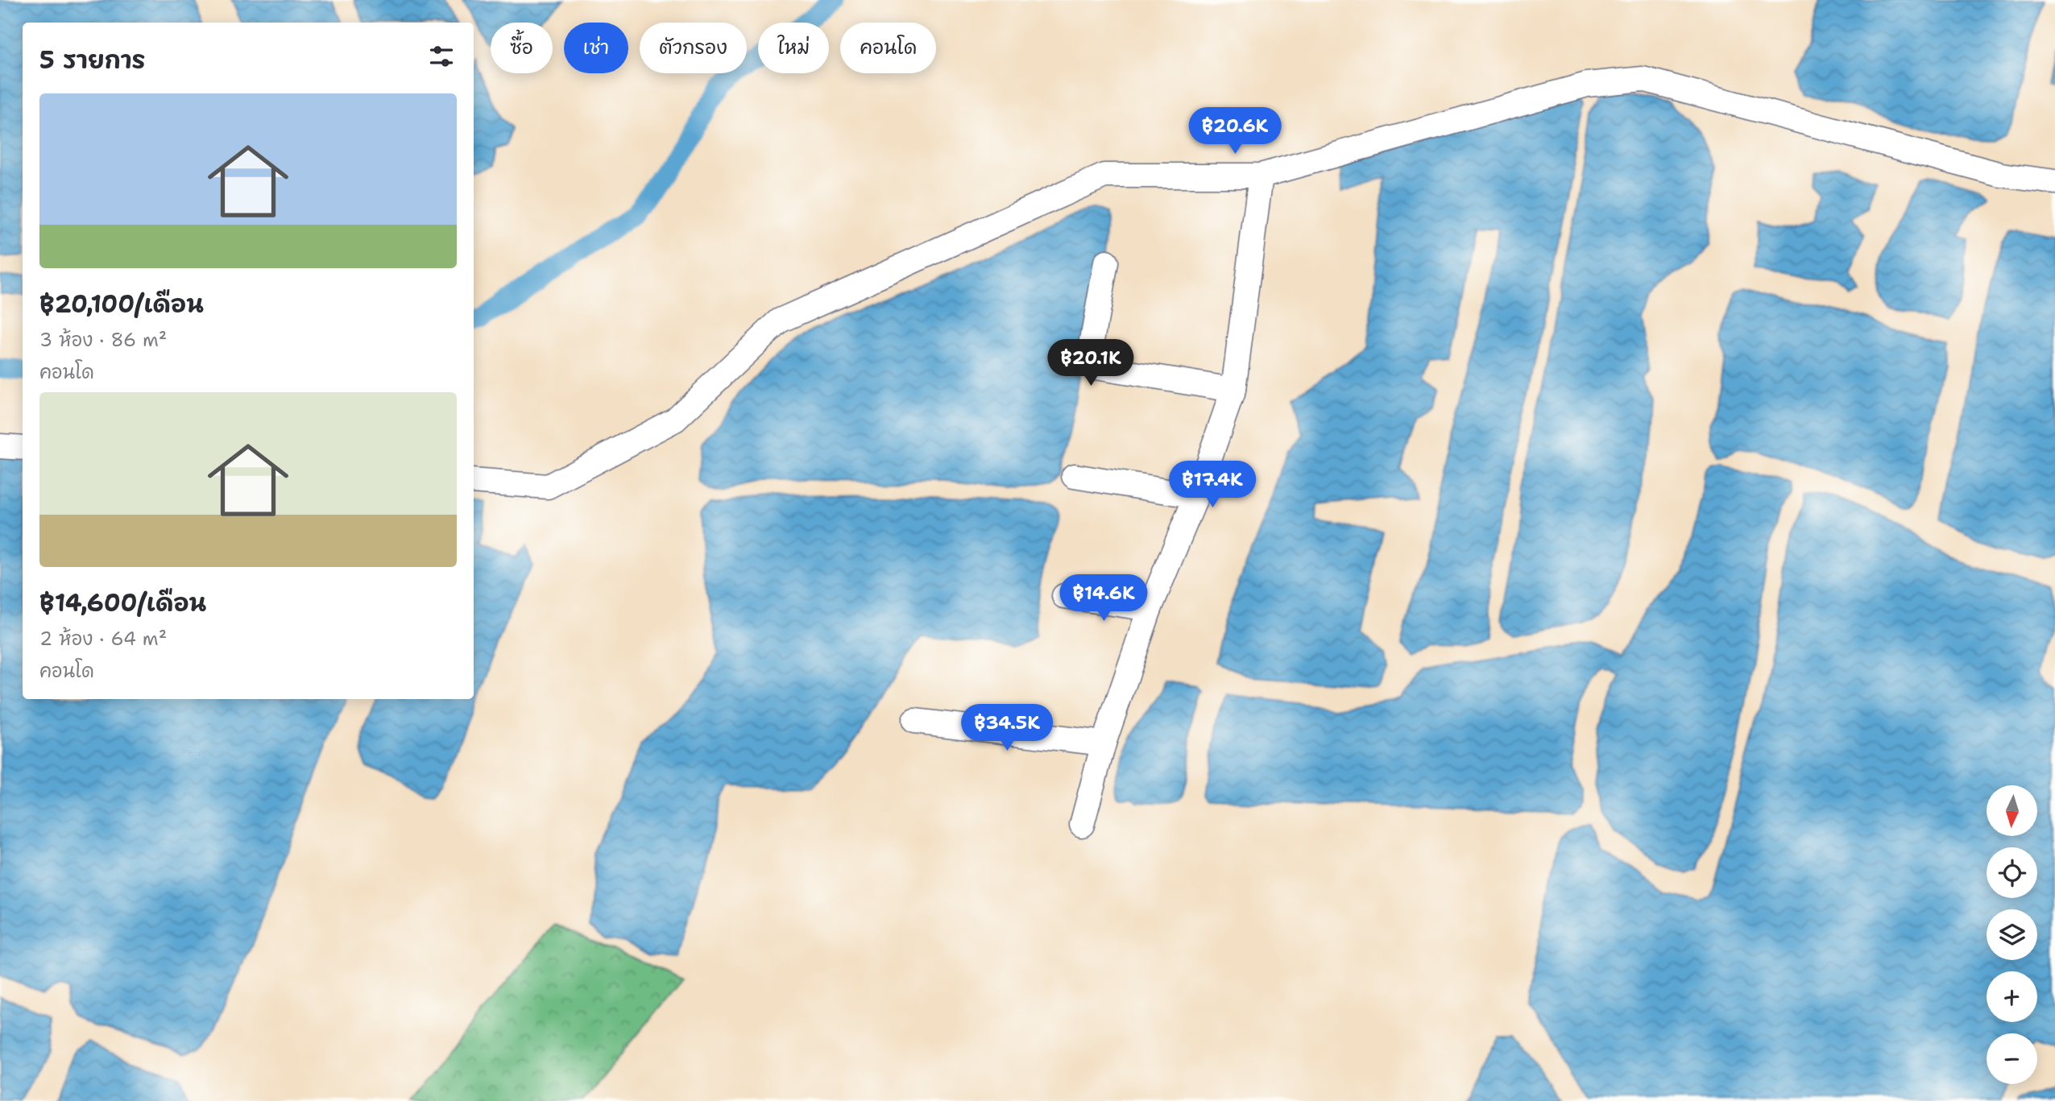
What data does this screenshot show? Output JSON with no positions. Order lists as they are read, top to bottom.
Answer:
{
  "north": "bottom",
  "page": {
    "chip": [
      "ซื้อ",
      "เช่า",
      "ตัวกรอง",
      "ใหม่",
      "คอนโด"
    ],
    "heading": "5 รายการ",
    "list": [
      {
        "name": "฿20,100/เดือน",
        "note": "3 ห้อง · 86 m² · คอนโด"
      },
      {
        "name": "฿14,600/เดือน",
        "note": "2 ห้อง · 64 m² · คอนโด"
      }
    ],
    "price": [
      "฿20.6K",
      "฿20.1K",
      "฿17.4K",
      "฿14.6K",
      "฿34.5K"
    ],
    "map_buttons": ["+", "−"]
  }
}
